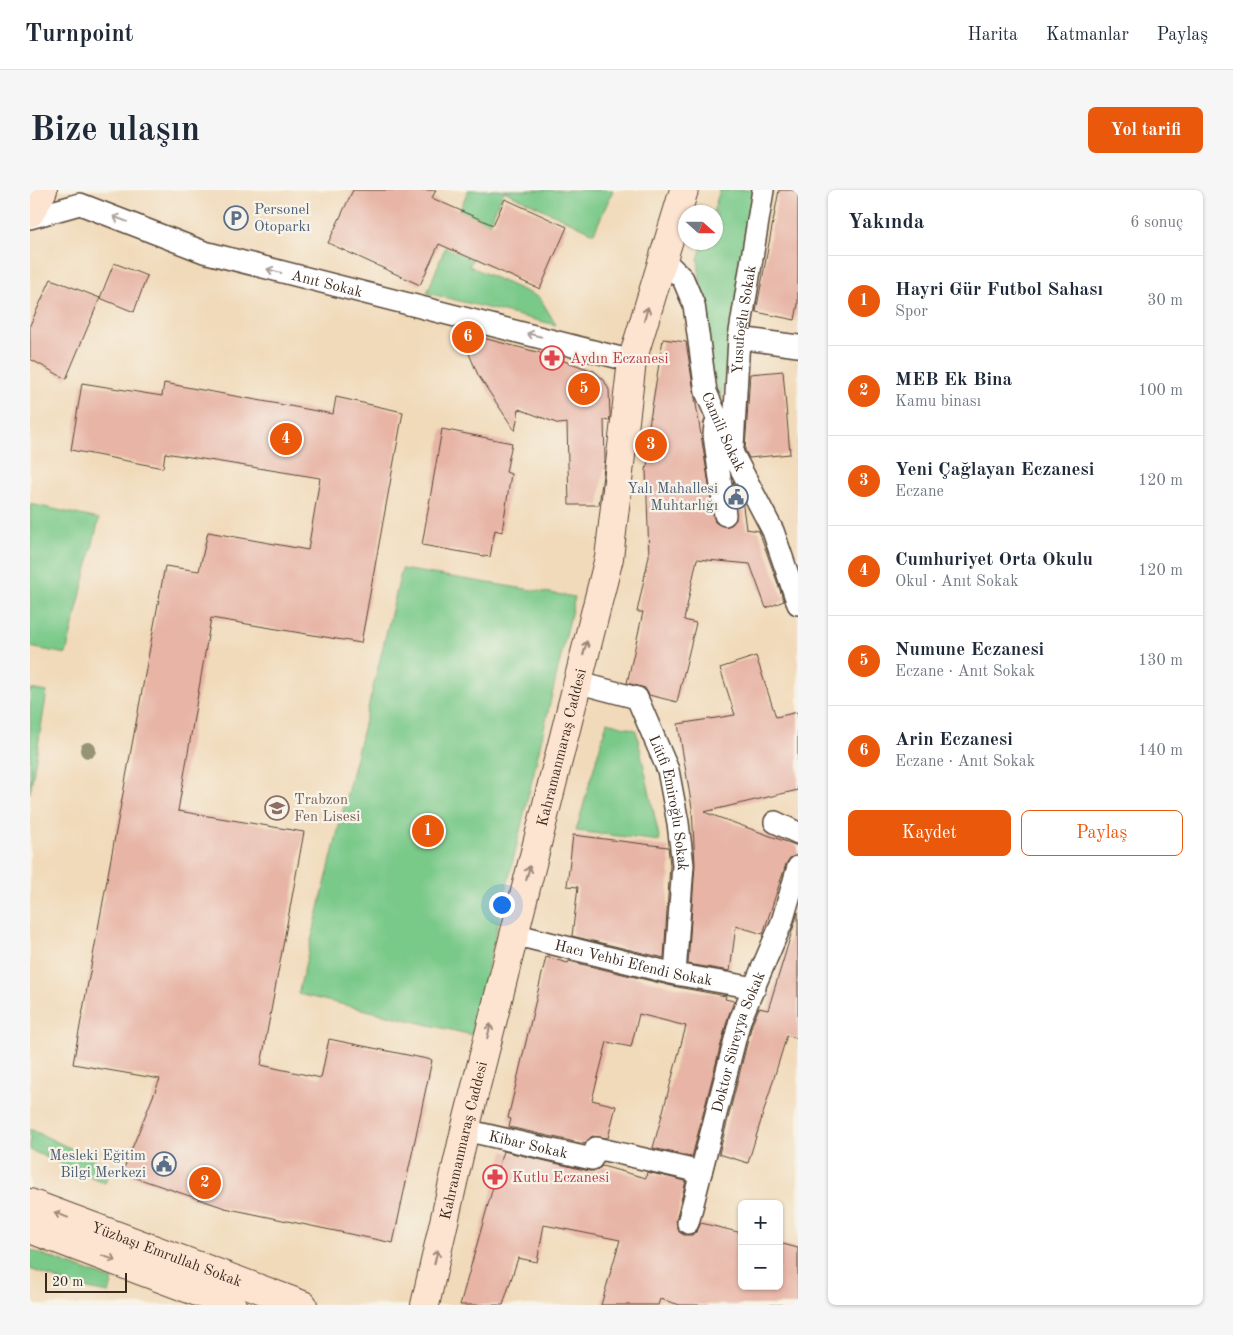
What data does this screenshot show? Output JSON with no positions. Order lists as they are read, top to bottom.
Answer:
{
  "streets": {
    "street": [
      "Anıt Sokak",
      "Yusufoğlu Sokak",
      "Camili Sokak",
      "Kahramanmaraş Caddesi",
      "Lütfi Emiroğlu Sokak",
      "Hacı Vehbi Efendi Sokak",
      "Doktor Süreyya Sokak",
      "Kibar Sokak",
      "Yüzbaşı Emrullah Sokak"
    ]
  },
  "crossings": [
    ["Anıt Sokak", "Kahramanmaraş Caddesi"],
    ["Yusufoğlu Sokak", "Camili Sokak"],
    ["Camili Sokak", "Kahramanmaraş Caddesi"],
    ["Kahramanmaraş Caddesi", "Lütfi Emiroğlu Sokak"],
    ["Kahramanmaraş Caddesi", "Hacı Vehbi Efendi Sokak"],
    ["Kahramanmaraş Caddesi", "Kibar Sokak"],
    ["Lütfi Emiroğlu Sokak", "Hacı Vehbi Efendi Sokak"],
    ["Hacı Vehbi Efendi Sokak", "Doktor Süreyya Sokak"],
    ["Doktor Süreyya Sokak", "Kibar Sokak"]
  ],
  "one_way": ["Anıt Sokak", "Kahramanmaraş Caddesi"],
  "places": {
    "parking": ["Personel Otoparkı"],
    "pharmacy": ["Aydın Eczanesi", "Kutlu Eczanesi"],
    "public building": ["Yalı Mahallesi Muhtarlığı", "Mesleki Eğitim Bilgi Merkezi"],
    "school or university": ["Trabzon Fen Lisesi"]
  },
  "scale_bar": "20 m",
  "north": "right",
  "page": {
    "header": "Turnpoint",
    "nav": ["Harita", "Katmanlar", "Paylaş"],
    "buttons": [
      "Yol tarifi",
      ["Kaydet", "Paylaş"]
    ],
    "title": "Bize ulaşın",
    "heading": ["Yakında", "6 sonuç"],
    "list": [
      {
        "mark": "1",
        "name": "Hayri Gür Futbol Sahası",
        "note": "Spor",
        "value": "30 m"
      },
      {
        "mark": "2",
        "name": "MEB Ek Bina",
        "note": "Kamu binası",
        "value": "100 m"
      },
      {
        "mark": "3",
        "name": "Yeni Çağlayan Eczanesi",
        "note": "Eczane",
        "value": "120 m"
      },
      {
        "mark": "4",
        "name": "Cumhuriyet Orta Okulu",
        "note": "Okul · Anıt Sokak",
        "value": "120 m"
      },
      {
        "mark": "5",
        "name": "Numune Eczanesi",
        "note": "Eczane · Anıt Sokak",
        "value": "130 m"
      },
      {
        "mark": "6",
        "name": "Arin Eczanesi",
        "note": "Eczane · Anıt Sokak",
        "value": "140 m"
      }
    ],
    "pins": [
      "6",
      "5",
      "4",
      "3",
      "1",
      "2"
    ],
    "map_buttons": ["+", "−"],
    "scale": "20 m"
  }
}
